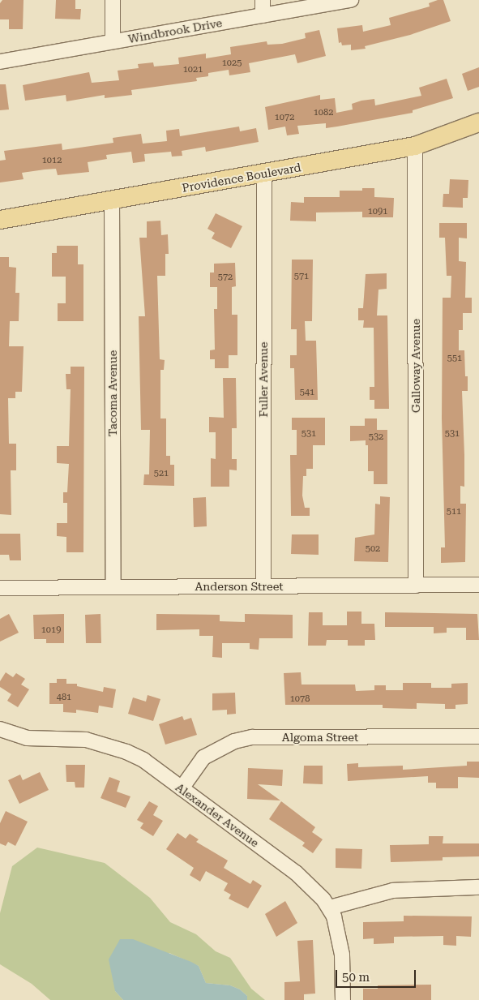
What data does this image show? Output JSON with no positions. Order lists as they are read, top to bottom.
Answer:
{
  "streets": {
    "main road": ["Providence Boulevard"],
    "street": [
      "Windbrook Drive",
      "Galloway Avenue",
      "Fuller Avenue",
      "Tacoma Avenue",
      "Anderson Street",
      "Algoma Street",
      "Alexander Avenue"
    ]
  },
  "crossings": [
    ["Providence Boulevard", "Galloway Avenue"],
    ["Providence Boulevard", "Fuller Avenue"],
    ["Providence Boulevard", "Tacoma Avenue"],
    ["Galloway Avenue", "Anderson Street"],
    ["Fuller Avenue", "Anderson Street"],
    ["Tacoma Avenue", "Anderson Street"],
    ["Algoma Street", "Alexander Avenue"]
  ],
  "house_numbers": [
    "1025",
    "1021",
    "1082",
    "1072",
    "1012",
    "1091",
    "571",
    "572",
    "551",
    "541",
    "531",
    "531",
    "532",
    "521",
    "511",
    "502",
    "1019",
    "481",
    "1078"
  ],
  "scale_bar": "50 m"
}
